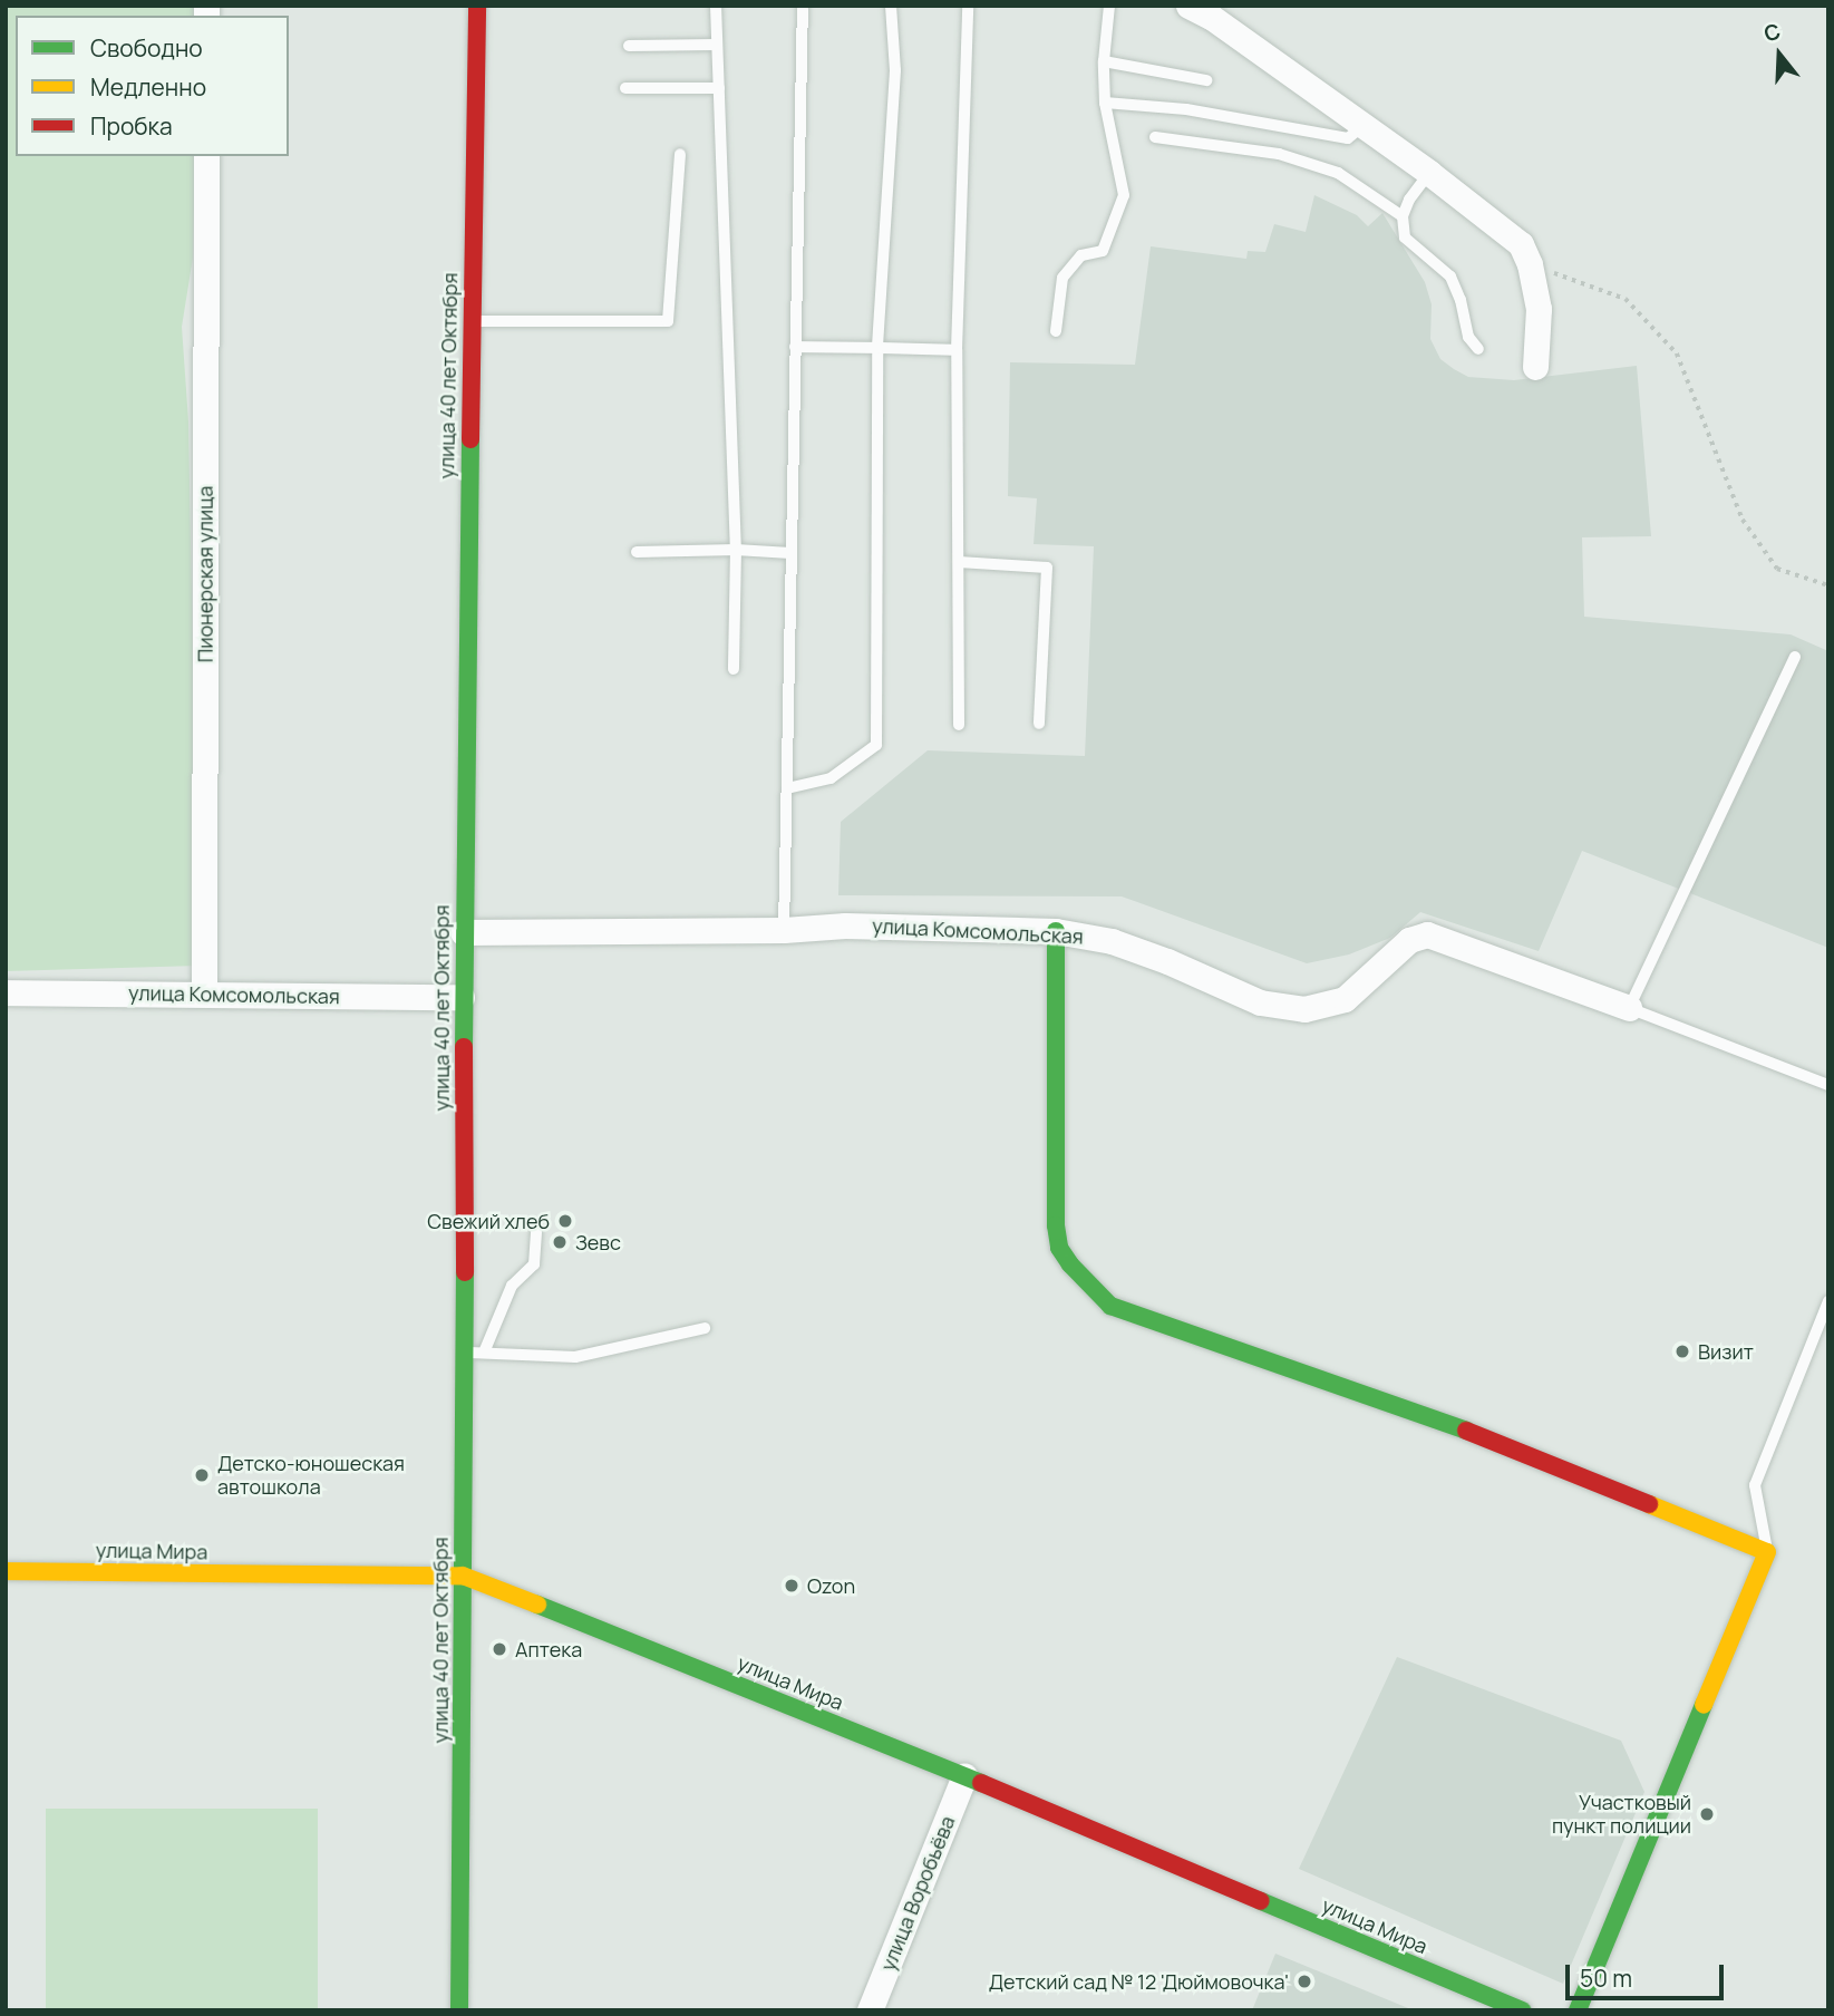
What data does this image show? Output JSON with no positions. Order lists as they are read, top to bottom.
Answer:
{
  "streets": {
    "street": [
      "улица 40 лет Октября",
      "Пионерская улица",
      "улица Комсомольская",
      "улица Мира",
      "улица Воробьёва"
    ]
  },
  "crossings": [
    ["улица 40 лет Октября", "улица Комсомольская"],
    ["улица 40 лет Октября", "улица Мира"],
    ["Пионерская улица", "улица Комсомольская"],
    ["улица Мира", "улица Воробьёва"]
  ],
  "places": [
    "Свежий хлеб",
    "Зевс",
    "Визит",
    "Детско-юношеская автошкола",
    "Ozon",
    "Аптека",
    "Участковый пункт полиции",
    "Детский сад № 12 'Дюймовочка'"
  ],
  "legend": ["Свободно", "Медленно", "Пробка"],
  "scale_bar": "50 m",
  "north": "top"
}
